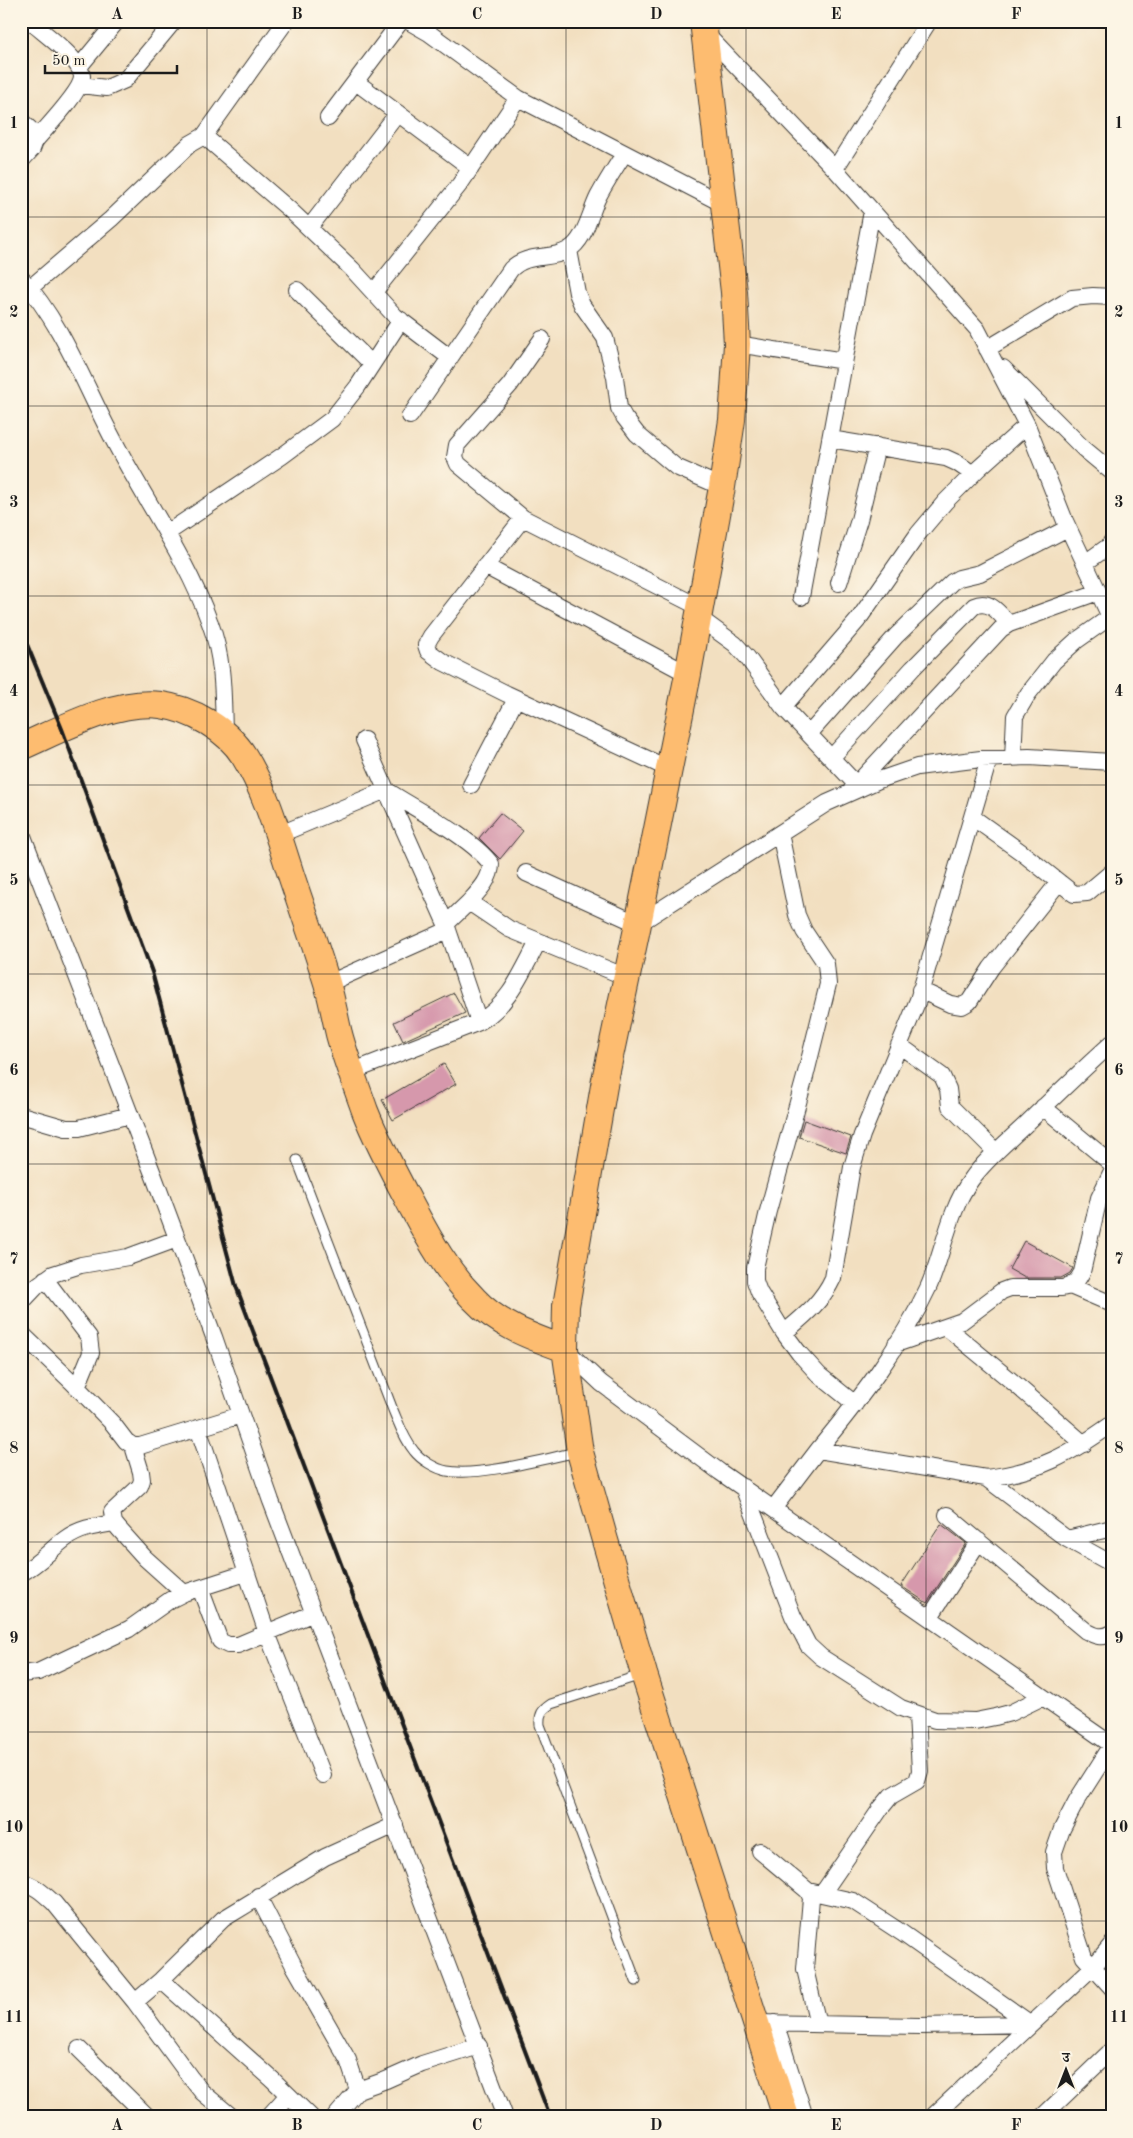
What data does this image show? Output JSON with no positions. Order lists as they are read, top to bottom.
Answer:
{
  "scale_bar": "50 m",
  "north": "top",
  "grid": {
    "columns": [
      "A",
      "B",
      "C",
      "D",
      "E",
      "F"
    ],
    "rows": [
      "1",
      "2",
      "3",
      "4",
      "5",
      "6",
      "7",
      "8",
      "9",
      "10",
      "11"
    ]
  }
}
